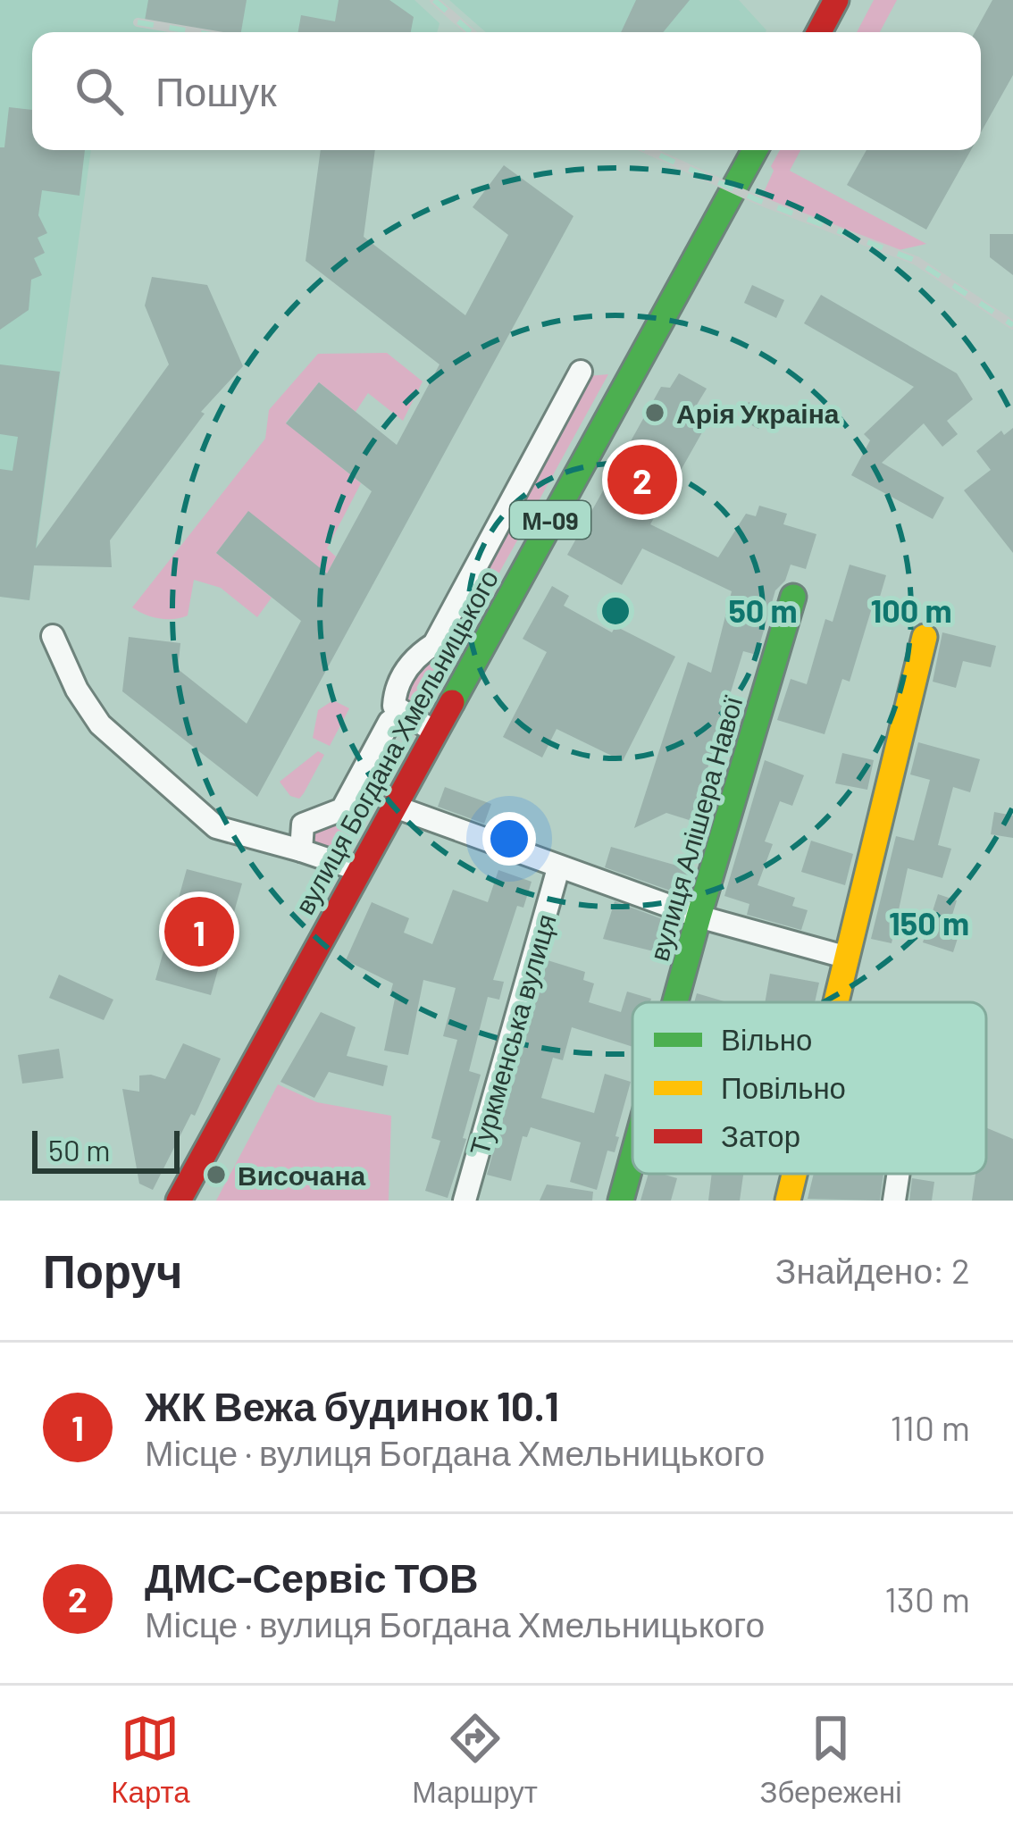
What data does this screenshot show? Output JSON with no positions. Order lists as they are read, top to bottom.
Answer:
{
  "streets": {
    "main road": ["М-09", "вулиця Богдана Хмельницького", "вулиця Алішера Навої"],
    "street": ["Туркменська вулиця"]
  },
  "places": ["Арія Украіна", "Височана"],
  "legend": ["Вільно", "Повільно", "Затор"],
  "scale_bar": "50 m",
  "page": {
    "search": "Пошук",
    "pins": ["2", "1"],
    "scale": "50 m",
    "heading": ["Поруч", "Знайдено: 2"],
    "list": [
      {
        "mark": "1",
        "name": "ЖК Вежа будинок 10.1",
        "note": "Місце · вулиця Богдана Хмельницького",
        "value": "110 m"
      },
      {
        "mark": "2",
        "name": "ДМС-Сервіс ТОВ",
        "note": "Місце · вулиця Богдана Хмельницького",
        "value": "130 m"
      }
    ],
    "nav": ["Карта", "Маршрут", "Збережені"]
  },
  "rings": ["50 m", "100 m", "150 m"]
}
